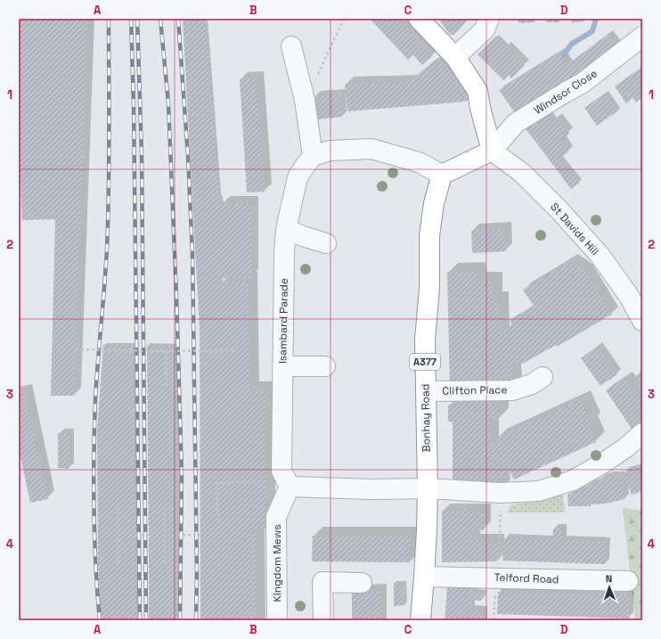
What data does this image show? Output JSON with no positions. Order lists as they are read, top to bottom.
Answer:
{
  "streets": {
    "highway": ["A377", "Bonhay Road"],
    "street": [
      "Windsor Close",
      "St Davids Hill",
      "Isambard Parade",
      "Clifton Place",
      "Kingdom Mews",
      "Telford Road"
    ]
  },
  "crossings": [
    ["Windsor Close", "St Davids Hill"],
    ["Isambard Parade", "Kingdom Mews"],
    ["Clifton Place", "Bonhay Road"],
    ["Bonhay Road", "Telford Road"]
  ],
  "north": "top",
  "grid": {
    "columns": [
      "A",
      "B",
      "C",
      "D"
    ],
    "rows": [
      "1",
      "2",
      "3",
      "4"
    ]
  }
}
